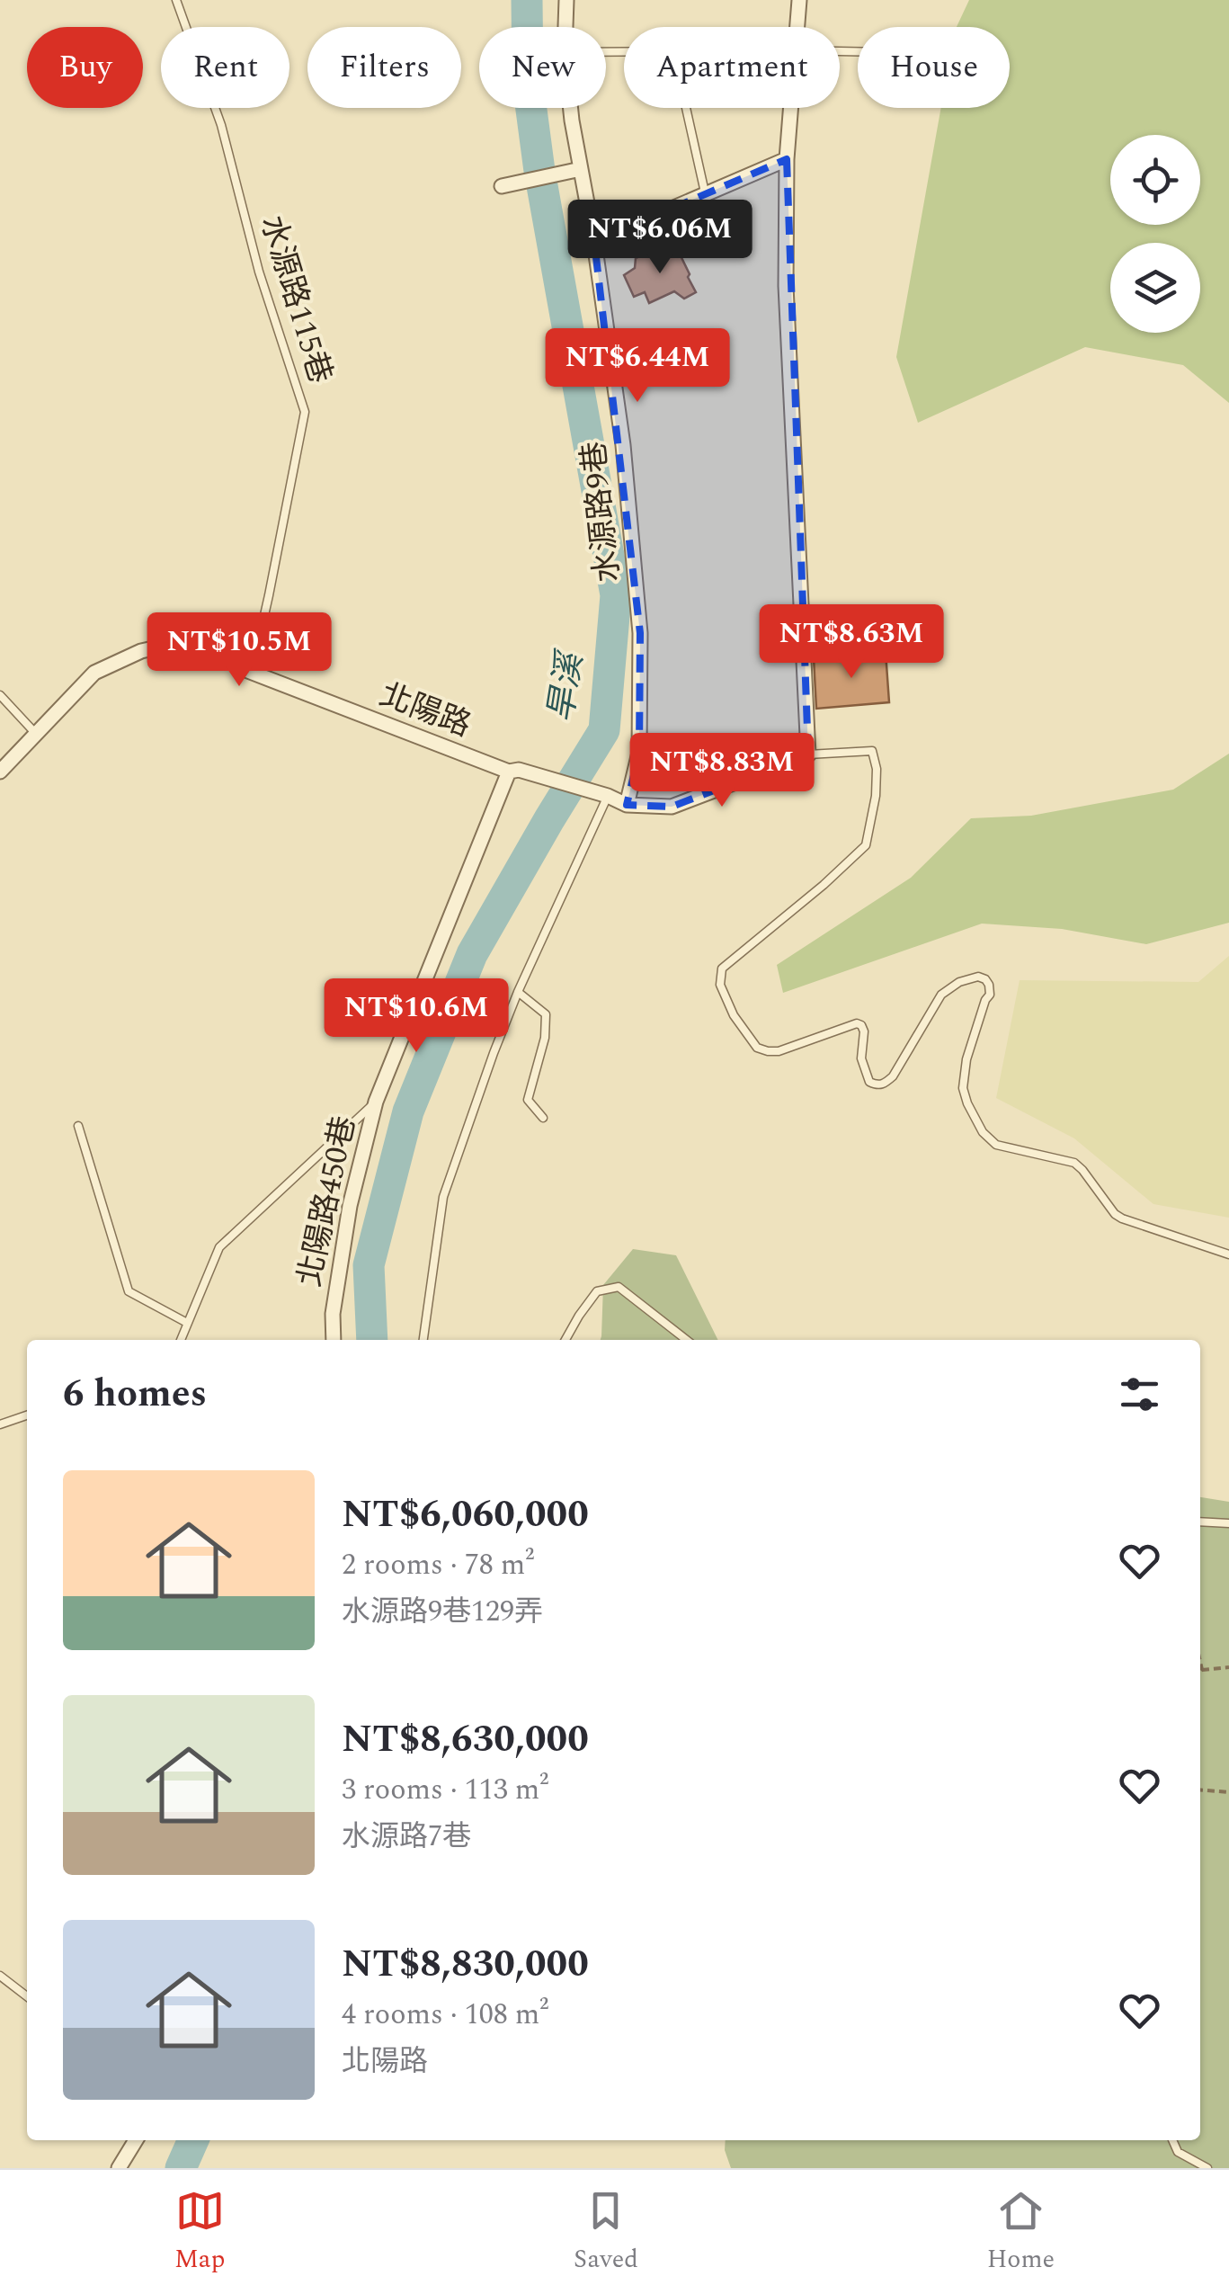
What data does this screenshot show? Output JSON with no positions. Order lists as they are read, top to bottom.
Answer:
{
  "streets": {
    "street": ["水源路9巷", "北陽路", "北陽路450巷"],
    "lane": ["水源路115巷"]
  },
  "crossings": [
    ["水源路115巷", "北陽路"],
    ["北陽路", "北陽路450巷"]
  ],
  "water": ["旱溪"],
  "page": {
    "chip": [
      "Buy",
      "Rent",
      "Filters",
      "New",
      "Apartment",
      "House"
    ],
    "price": [
      "NT$6.06M",
      "NT$6.44M",
      "NT$8.63M",
      "NT$10.5M",
      "NT$8.83M",
      "NT$10.6M"
    ],
    "heading": "6 homes",
    "list": [
      {
        "name": "NT$6,060,000",
        "note": "2 rooms · 78 m² · 水源路9巷129弄"
      },
      {
        "name": "NT$8,630,000",
        "note": "3 rooms · 113 m² · 水源路7巷"
      },
      {
        "name": "NT$8,830,000",
        "note": "4 rooms · 108 m² · 北陽路"
      }
    ],
    "tabs": ["Map", "Saved", "Home"]
  }
}
